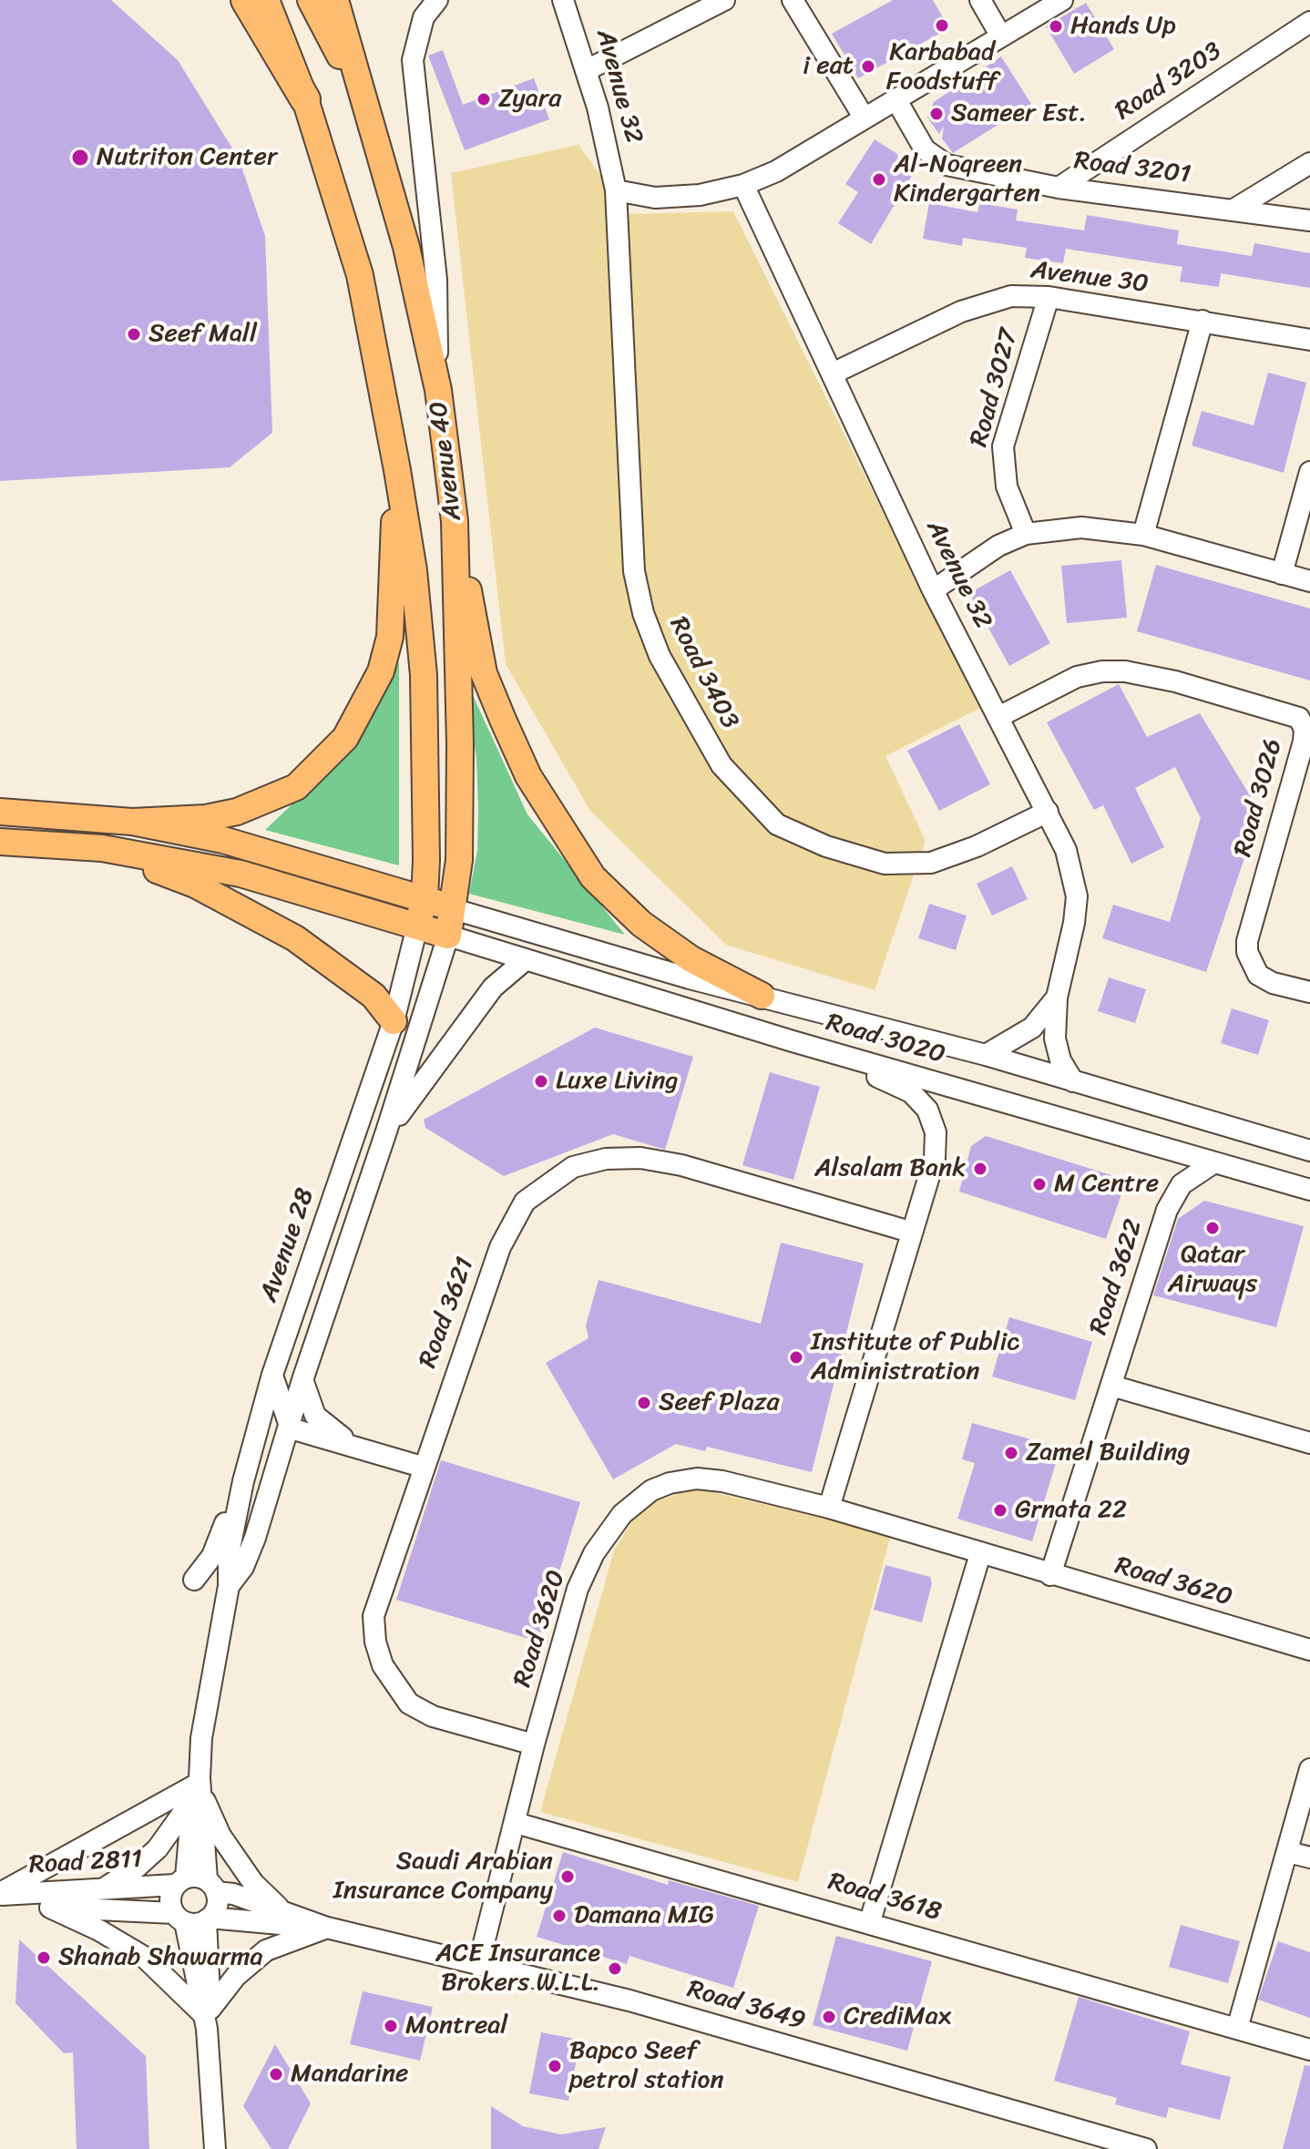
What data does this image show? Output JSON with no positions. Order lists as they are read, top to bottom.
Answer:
{
  "streets": {
    "main road": ["Avenue 40"],
    "street": [
      "Road 3203",
      "Avenue 32",
      "Road 3201",
      "Avenue 30",
      "Road 3027",
      "Road 3403",
      "Road 3026",
      "Road 3020",
      "Avenue 28",
      "Road 3622",
      "Road 3621",
      "Road 3620",
      "Road 2811",
      "Road 3618",
      "Road 3649"
    ]
  },
  "crossings": [
    ["Road 3203", "Road 3201"],
    ["Avenue 32", "Avenue 30"],
    ["Avenue 32", "Road 3403"],
    ["Avenue 32", "Road 3026"],
    ["Avenue 30", "Road 3027"],
    ["Avenue 40", "Road 3020"],
    ["Avenue 40", "Avenue 28"],
    ["Road 3020", "Avenue 28"],
    ["Road 3020", "Road 3622"],
    ["Avenue 28", "Road 2811"],
    ["Avenue 28", "Road 3649"],
    ["Road 3622", "Road 3620"],
    ["Road 3621", "Road 3620"],
    ["Road 3620", "Road 3618"],
    ["Road 3620", "Road 3649"],
    ["Road 2811", "Road 3649"]
  ],
  "places": [
    "Karbabad Foodstuff",
    "Hands Up",
    "i eat",
    "Zyara",
    "Sameer Est.",
    "Nutriton Center",
    "Al-Noqreen Kindergarten",
    "Seef Mall",
    "Luxe Living",
    "Alsalam Bank",
    "M Centre",
    "Qatar Airways",
    "Institute of Public Administration",
    "Seef Plaza",
    "Zamel Building",
    "Grnata 22",
    "Saudi Arabian Insurance Company",
    "Damana MIG",
    "Shanab Shawarma",
    "ACE Insurance Brokers W.L.L.",
    "CrediMax",
    "Montreal",
    "Bapco Seef petrol station",
    "Mandarine"
  ]
}
